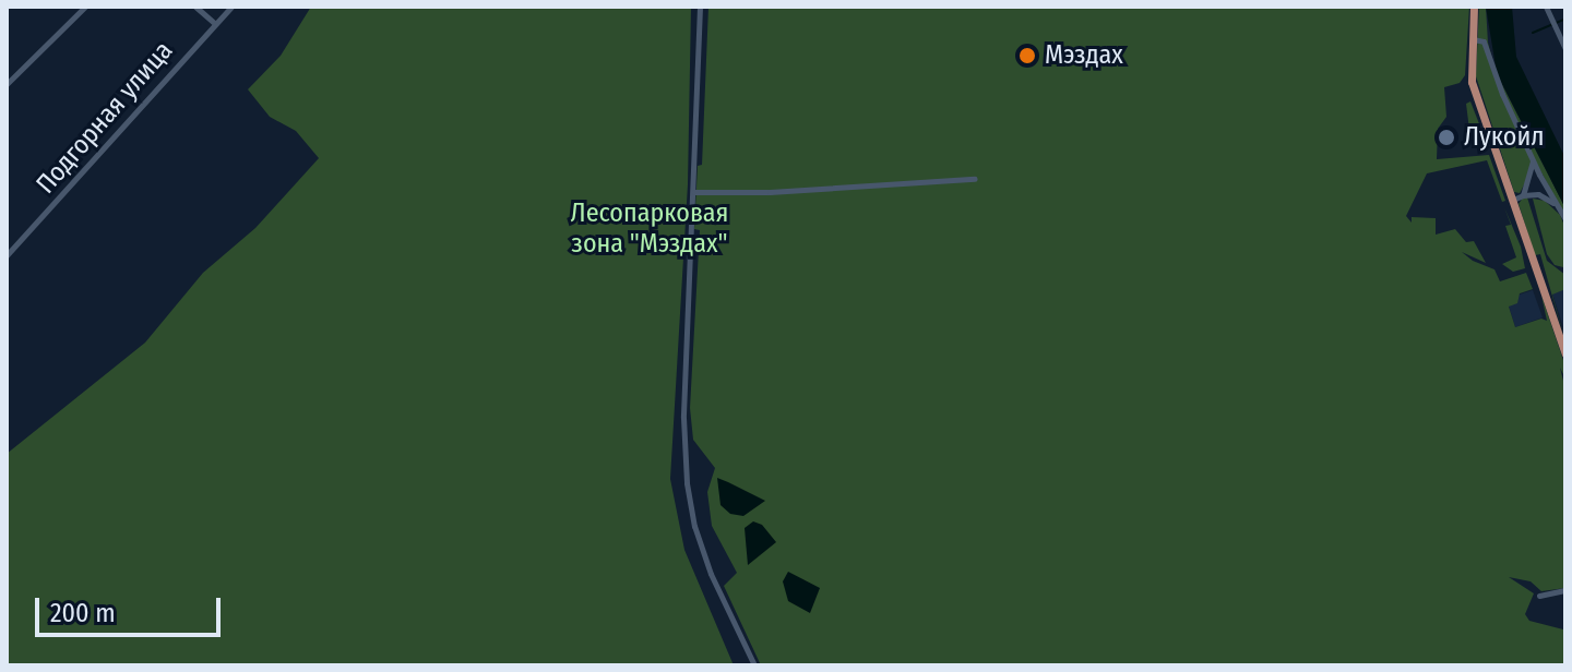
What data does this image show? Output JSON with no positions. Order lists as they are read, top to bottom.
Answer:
{
  "streets": {
    "street": ["Подгорная улица"]
  },
  "parks": ["Лесопарковая зона \"Мэздах\""],
  "places": ["Мэздах", "Лукойл"],
  "scale_bar": "200 m"
}
